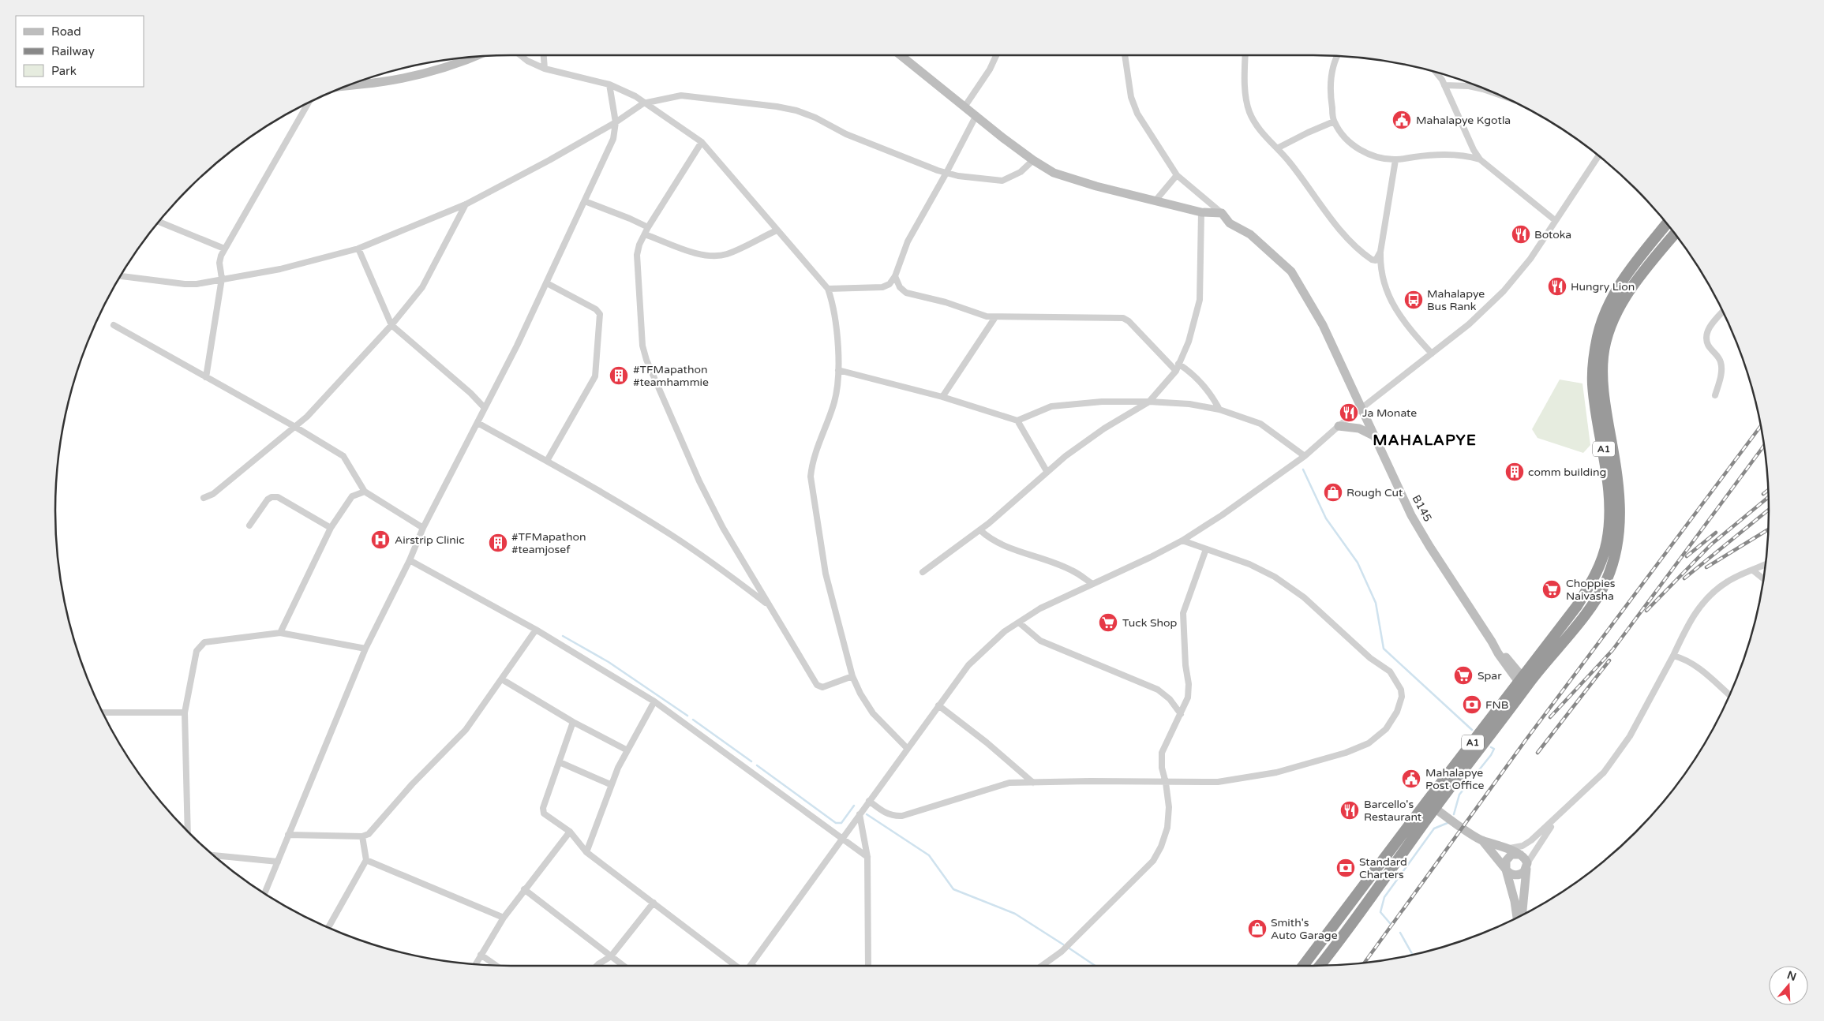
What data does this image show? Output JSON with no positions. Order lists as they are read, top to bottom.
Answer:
{
  "streets": {
    "highway": ["A1"],
    "main road": ["B145"]
  },
  "crossings": [
    ["A1", "B145"]
  ],
  "districts": ["MAHALAPYE"],
  "places": {
    "public building": ["Mahalapye Kgotla", "Mahalapye Post Office"],
    "restaurant": [
      "Botoka",
      "Hungry Lion",
      "Ja Monate",
      "Barcello's Restaurant"
    ],
    "bus stop": ["Mahalapye Bus Rank"],
    "building": ["#TFMapathon #teamhammie", "comm building", "#TFMapathon #teamjosef"],
    "shop": ["Rough Cut", "Smith's Auto Garage"],
    "hospital": ["Airstrip Clinic"],
    "supermarket": ["Choppies Naivasha", "Tuck Shop", "Spar"],
    "bank": ["FNB", "Standard Charters"]
  },
  "legend": ["Road", "Railway", "Park"],
  "north": "top"
}
